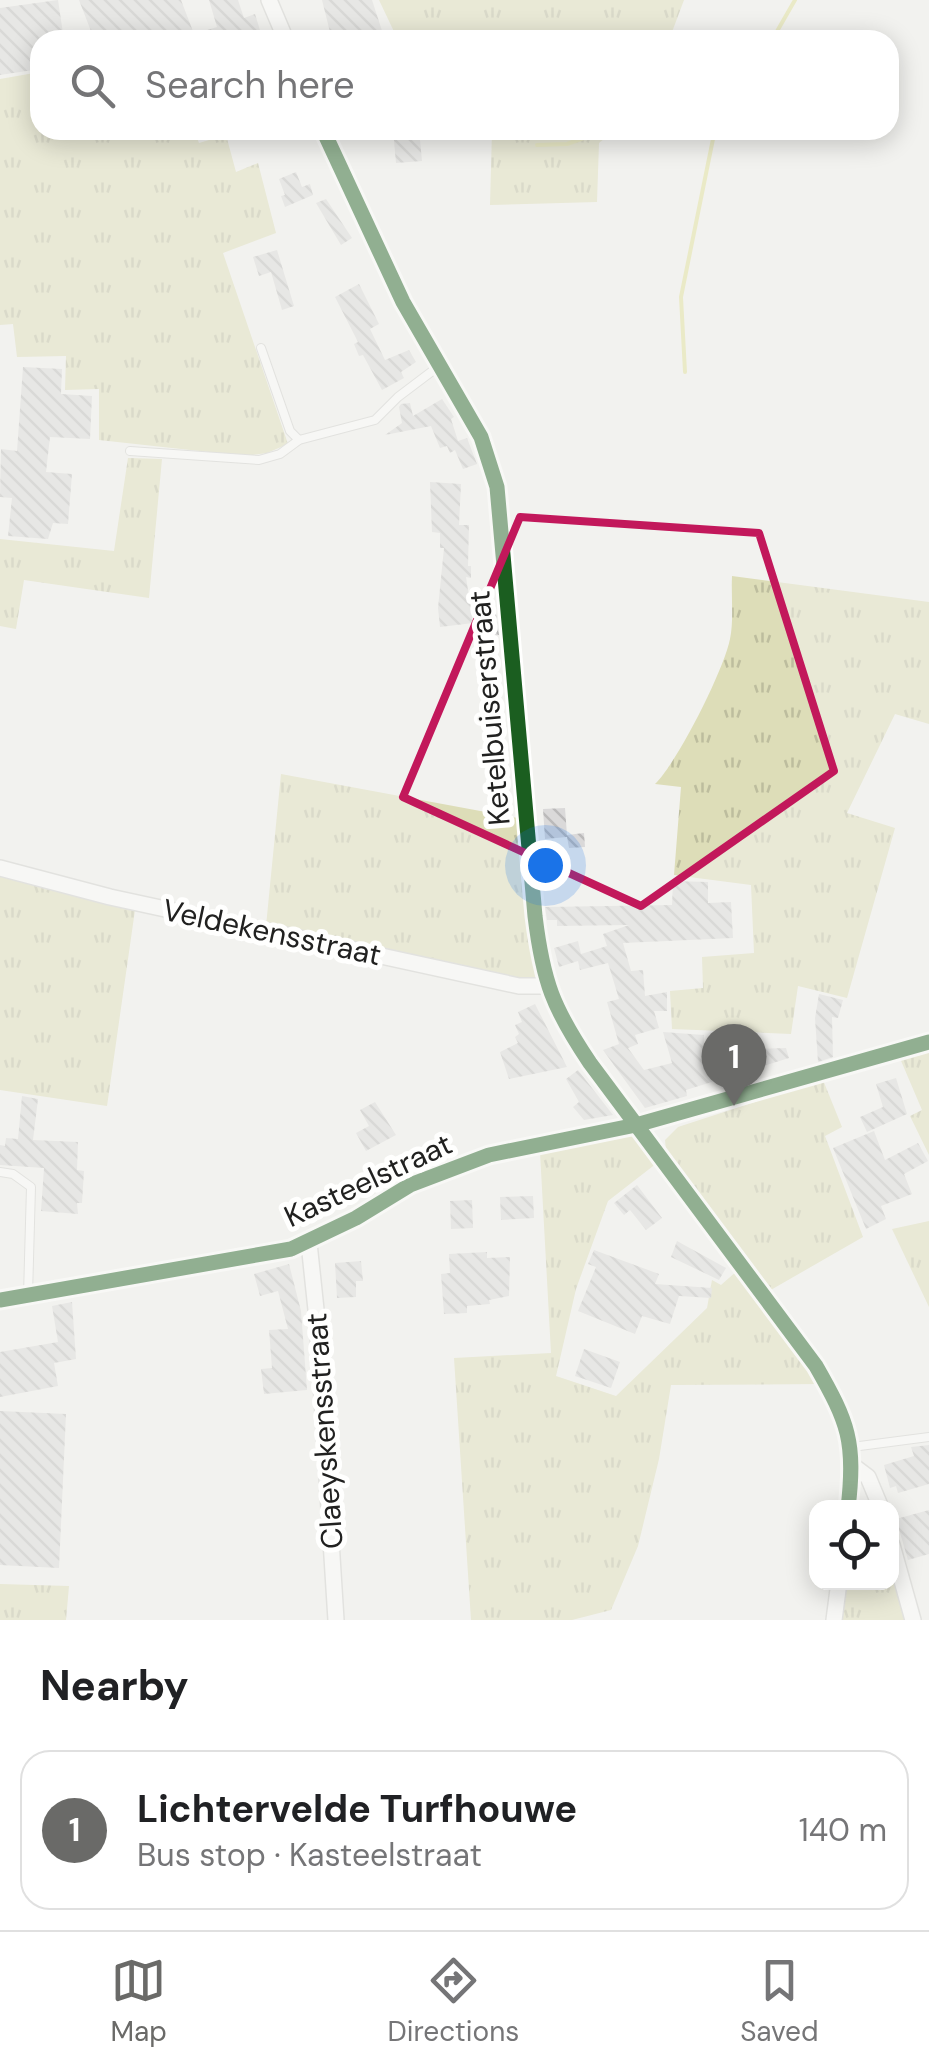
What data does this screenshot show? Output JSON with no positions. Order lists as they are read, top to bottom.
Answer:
{
  "streets": {
    "street": [
      "Ketelbuiserstraat",
      "Veldekensstraat",
      "Kasteelstraat",
      "Claeyskensstraat"
    ]
  },
  "crossings": [
    ["Ketelbuiserstraat", "Veldekensstraat"],
    ["Ketelbuiserstraat", "Kasteelstraat"],
    ["Kasteelstraat", "Claeyskensstraat"]
  ],
  "page": {
    "search": "Search here",
    "pins": "1",
    "heading": "Nearby",
    "list": [
      {
        "mark": "1",
        "name": "Lichtervelde Turfhouwe",
        "note": "Bus stop · Kasteelstraat",
        "value": "140 m"
      }
    ],
    "nav": ["Map", "Directions", "Saved"]
  }
}
